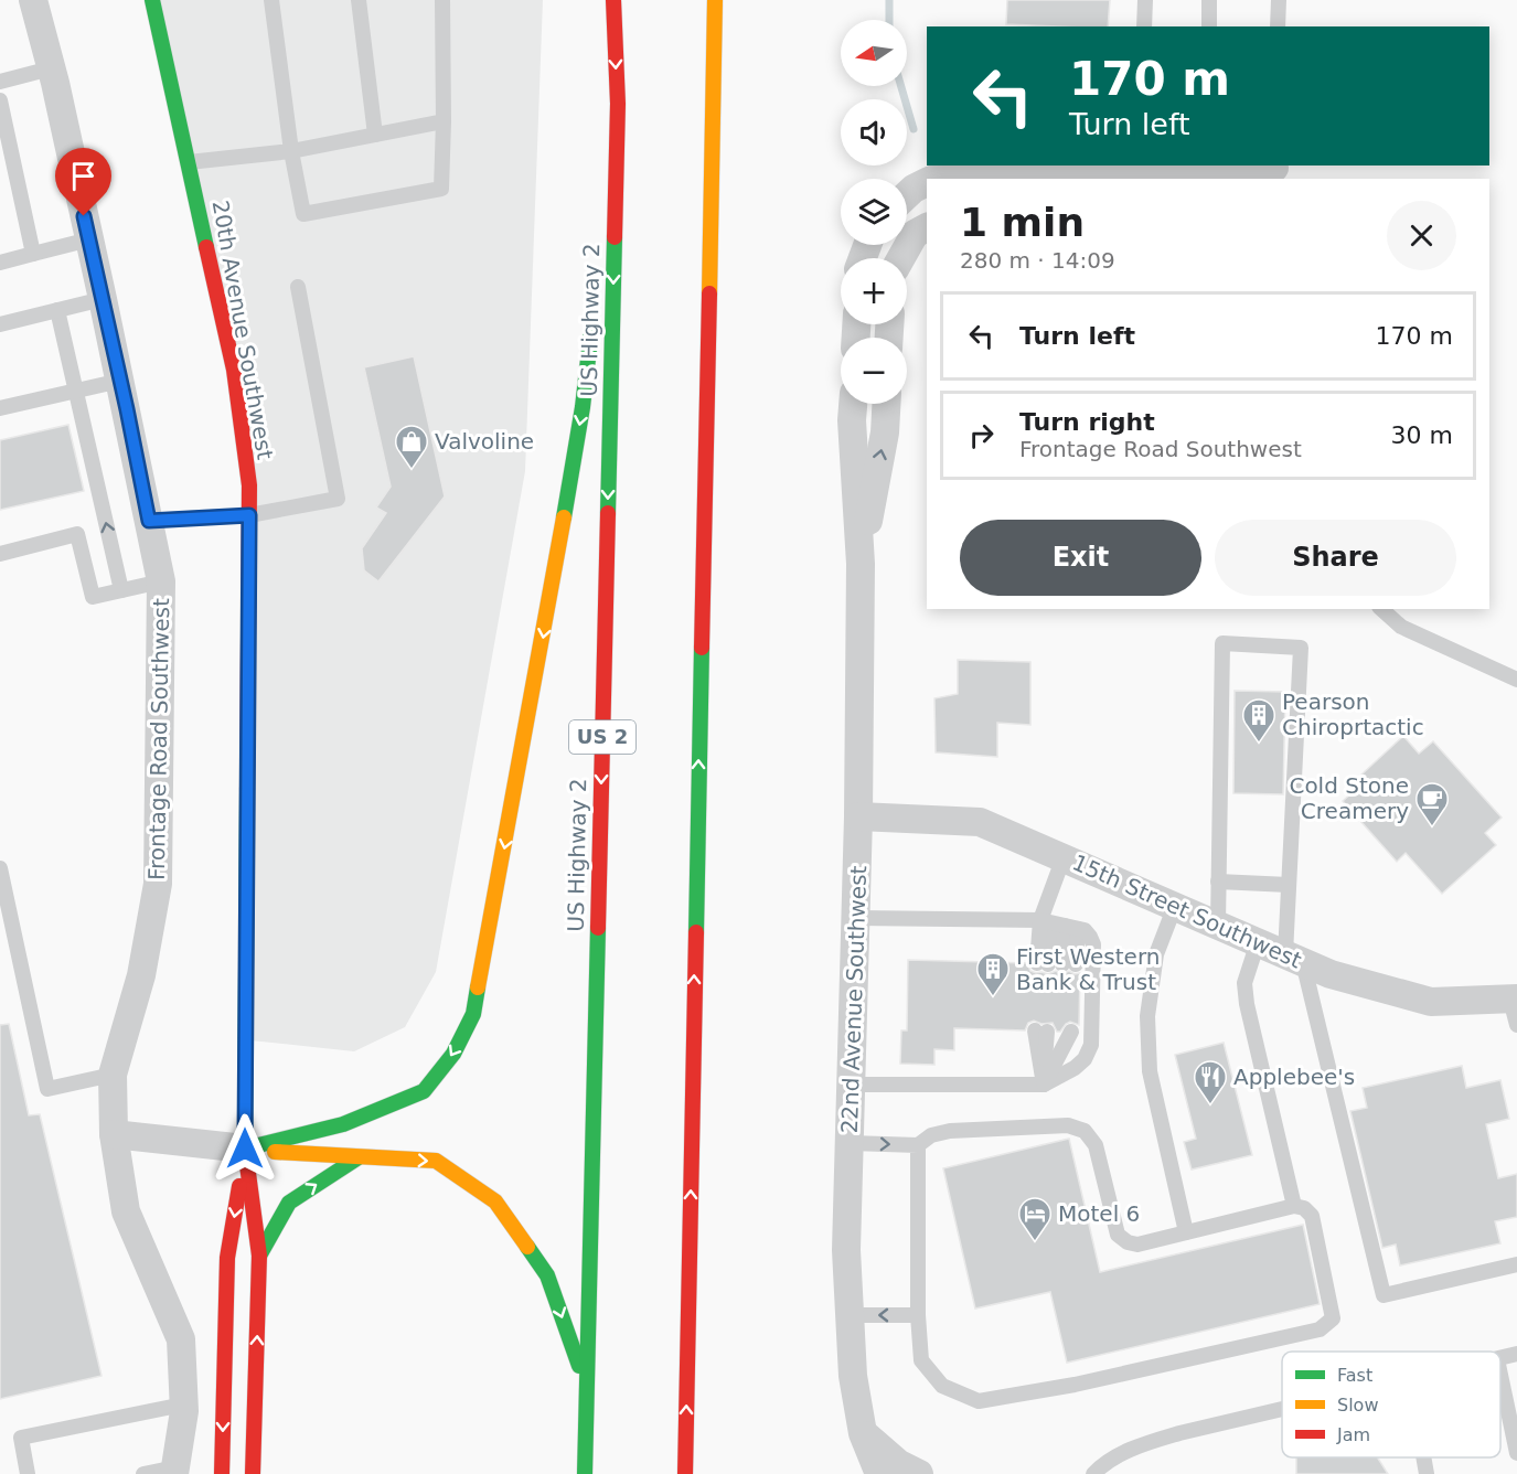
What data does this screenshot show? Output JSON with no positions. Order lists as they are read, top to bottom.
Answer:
{
  "streets": {
    "main road": ["US Highway 2", "20th Avenue Southwest", "US 2"],
    "street": ["Frontage Road Southwest", "15th Street Southwest", "22nd Avenue Southwest"]
  },
  "crossings": [
    ["15th Street Southwest", "22nd Avenue Southwest"]
  ],
  "places": {
    "shop": ["Valvoline"],
    "building": ["Pearson Chiroprtactic", "First Western Bank & Trust"],
    "cafe": ["Cold Stone Creamery"],
    "restaurant": ["Applebee's"],
    "hotel": ["Motel 6"]
  },
  "legend": ["Fast", "Slow", "Jam"],
  "north": "left",
  "page": {
    "map_buttons": ["+", "−"],
    "turn": ["170 m", "Turn left"],
    "heading": ["1 min", "280 m · 14:09"],
    "list": [
      {
        "name": "Turn left",
        "value": "170 m"
      },
      {
        "name": "Turn right",
        "note": "Frontage Road Southwest",
        "value": "30 m"
      }
    ],
    "buttons": ["Exit", "Share"]
  }
}
